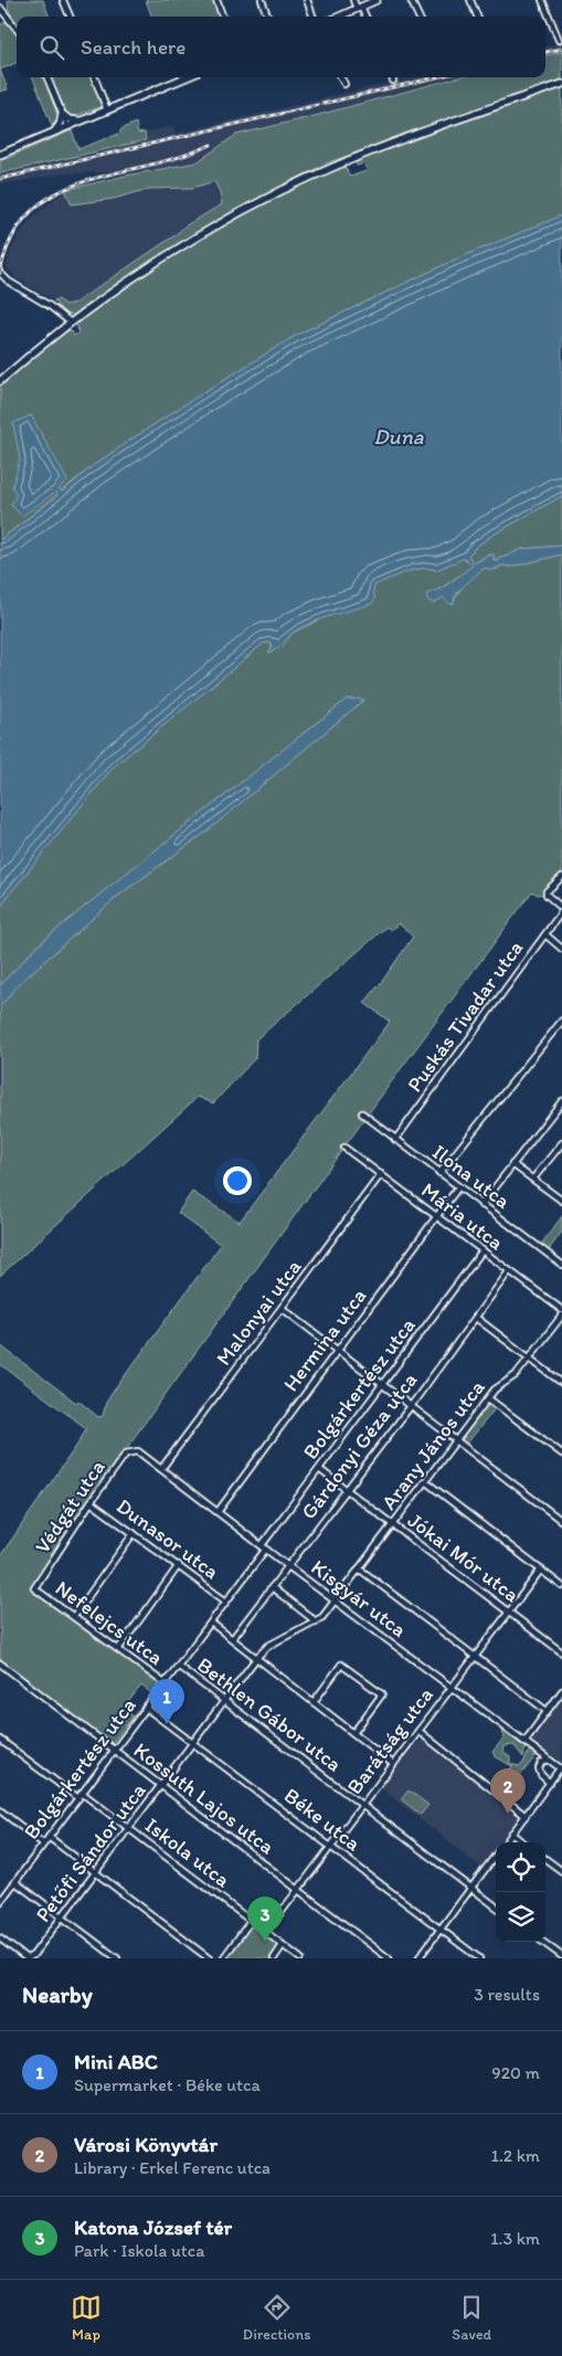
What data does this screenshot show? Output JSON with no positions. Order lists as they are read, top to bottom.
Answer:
{
  "streets": {
    "street": [
      "Puskás Tivadar utca",
      "Ilona utca",
      "Mária utca",
      "Malonyai utca",
      "Hermina utca",
      "Bolgárkertész utca",
      "Arany János utca",
      "Gárdonyi Géza utca",
      "Védgát utca",
      "Dunasor utca",
      "Jókai Mór utca",
      "Kisgyár utca",
      "Nefelejcs utca",
      "Bethlen Gábor utca",
      "Barátság utca",
      "Kossuth Lajos utca",
      "Béke utca",
      "Petőfi Sándor utca",
      "Iskola utca"
    ]
  },
  "crossings": [
    ["Puskás Tivadar utca", "Ilona utca"],
    ["Ilona utca", "Hermina utca"],
    ["Mária utca", "Malonyai utca"],
    ["Mária utca", "Hermina utca"],
    ["Mária utca", "Bolgárkertész utca"],
    ["Mária utca", "Gárdonyi Géza utca"],
    ["Malonyai utca", "Kisgyár utca"],
    ["Hermina utca", "Kisgyár utca"],
    ["Bolgárkertész utca", "Dunasor utca"],
    ["Bolgárkertész utca", "Jókai Mór utca"],
    ["Bolgárkertész utca", "Kisgyár utca"],
    ["Bolgárkertész utca", "Nefelejcs utca"],
    ["Bolgárkertész utca", "Bethlen Gábor utca"],
    ["Bolgárkertész utca", "Kossuth Lajos utca"],
    ["Bolgárkertész utca", "Béke utca"],
    ["Bolgárkertész utca", "Iskola utca"],
    ["Arany János utca", "Jókai Mór utca"],
    ["Arany János utca", "Kisgyár utca"],
    ["Arany János utca", "Petőfi Sándor utca"],
    ["Gárdonyi Géza utca", "Jókai Mór utca"],
    ["Gárdonyi Géza utca", "Kisgyár utca"],
    ["Védgát utca", "Dunasor utca"],
    ["Védgát utca", "Kisgyár utca"],
    ["Védgát utca", "Nefelejcs utca"],
    ["Jókai Mór utca", "Barátság utca"],
    ["Kisgyár utca", "Barátság utca"],
    ["Kisgyár utca", "Petőfi Sándor utca"],
    ["Bethlen Gábor utca", "Barátság utca"],
    ["Bethlen Gábor utca", "Petőfi Sándor utca"],
    ["Barátság utca", "Kossuth Lajos utca"],
    ["Barátság utca", "Béke utca"],
    ["Barátság utca", "Iskola utca"],
    ["Kossuth Lajos utca", "Petőfi Sándor utca"],
    ["Béke utca", "Petőfi Sándor utca"],
    ["Petőfi Sándor utca", "Iskola utca"]
  ],
  "water": ["Duna"],
  "page": {
    "search": "Search here",
    "pins": ["1", "2", "3"],
    "heading": ["Nearby", "3 results"],
    "list": [
      {
        "mark": "1",
        "name": "Mini ABC",
        "note": "Supermarket · Béke utca",
        "value": "920 m"
      },
      {
        "mark": "2",
        "name": "Városi Könyvtár",
        "note": "Library · Erkel Ferenc utca",
        "value": "1.2 km"
      },
      {
        "mark": "3",
        "name": "Katona József tér",
        "note": "Park · Iskola utca",
        "value": "1.3 km"
      }
    ],
    "nav": ["Map", "Directions", "Saved"]
  }
}
